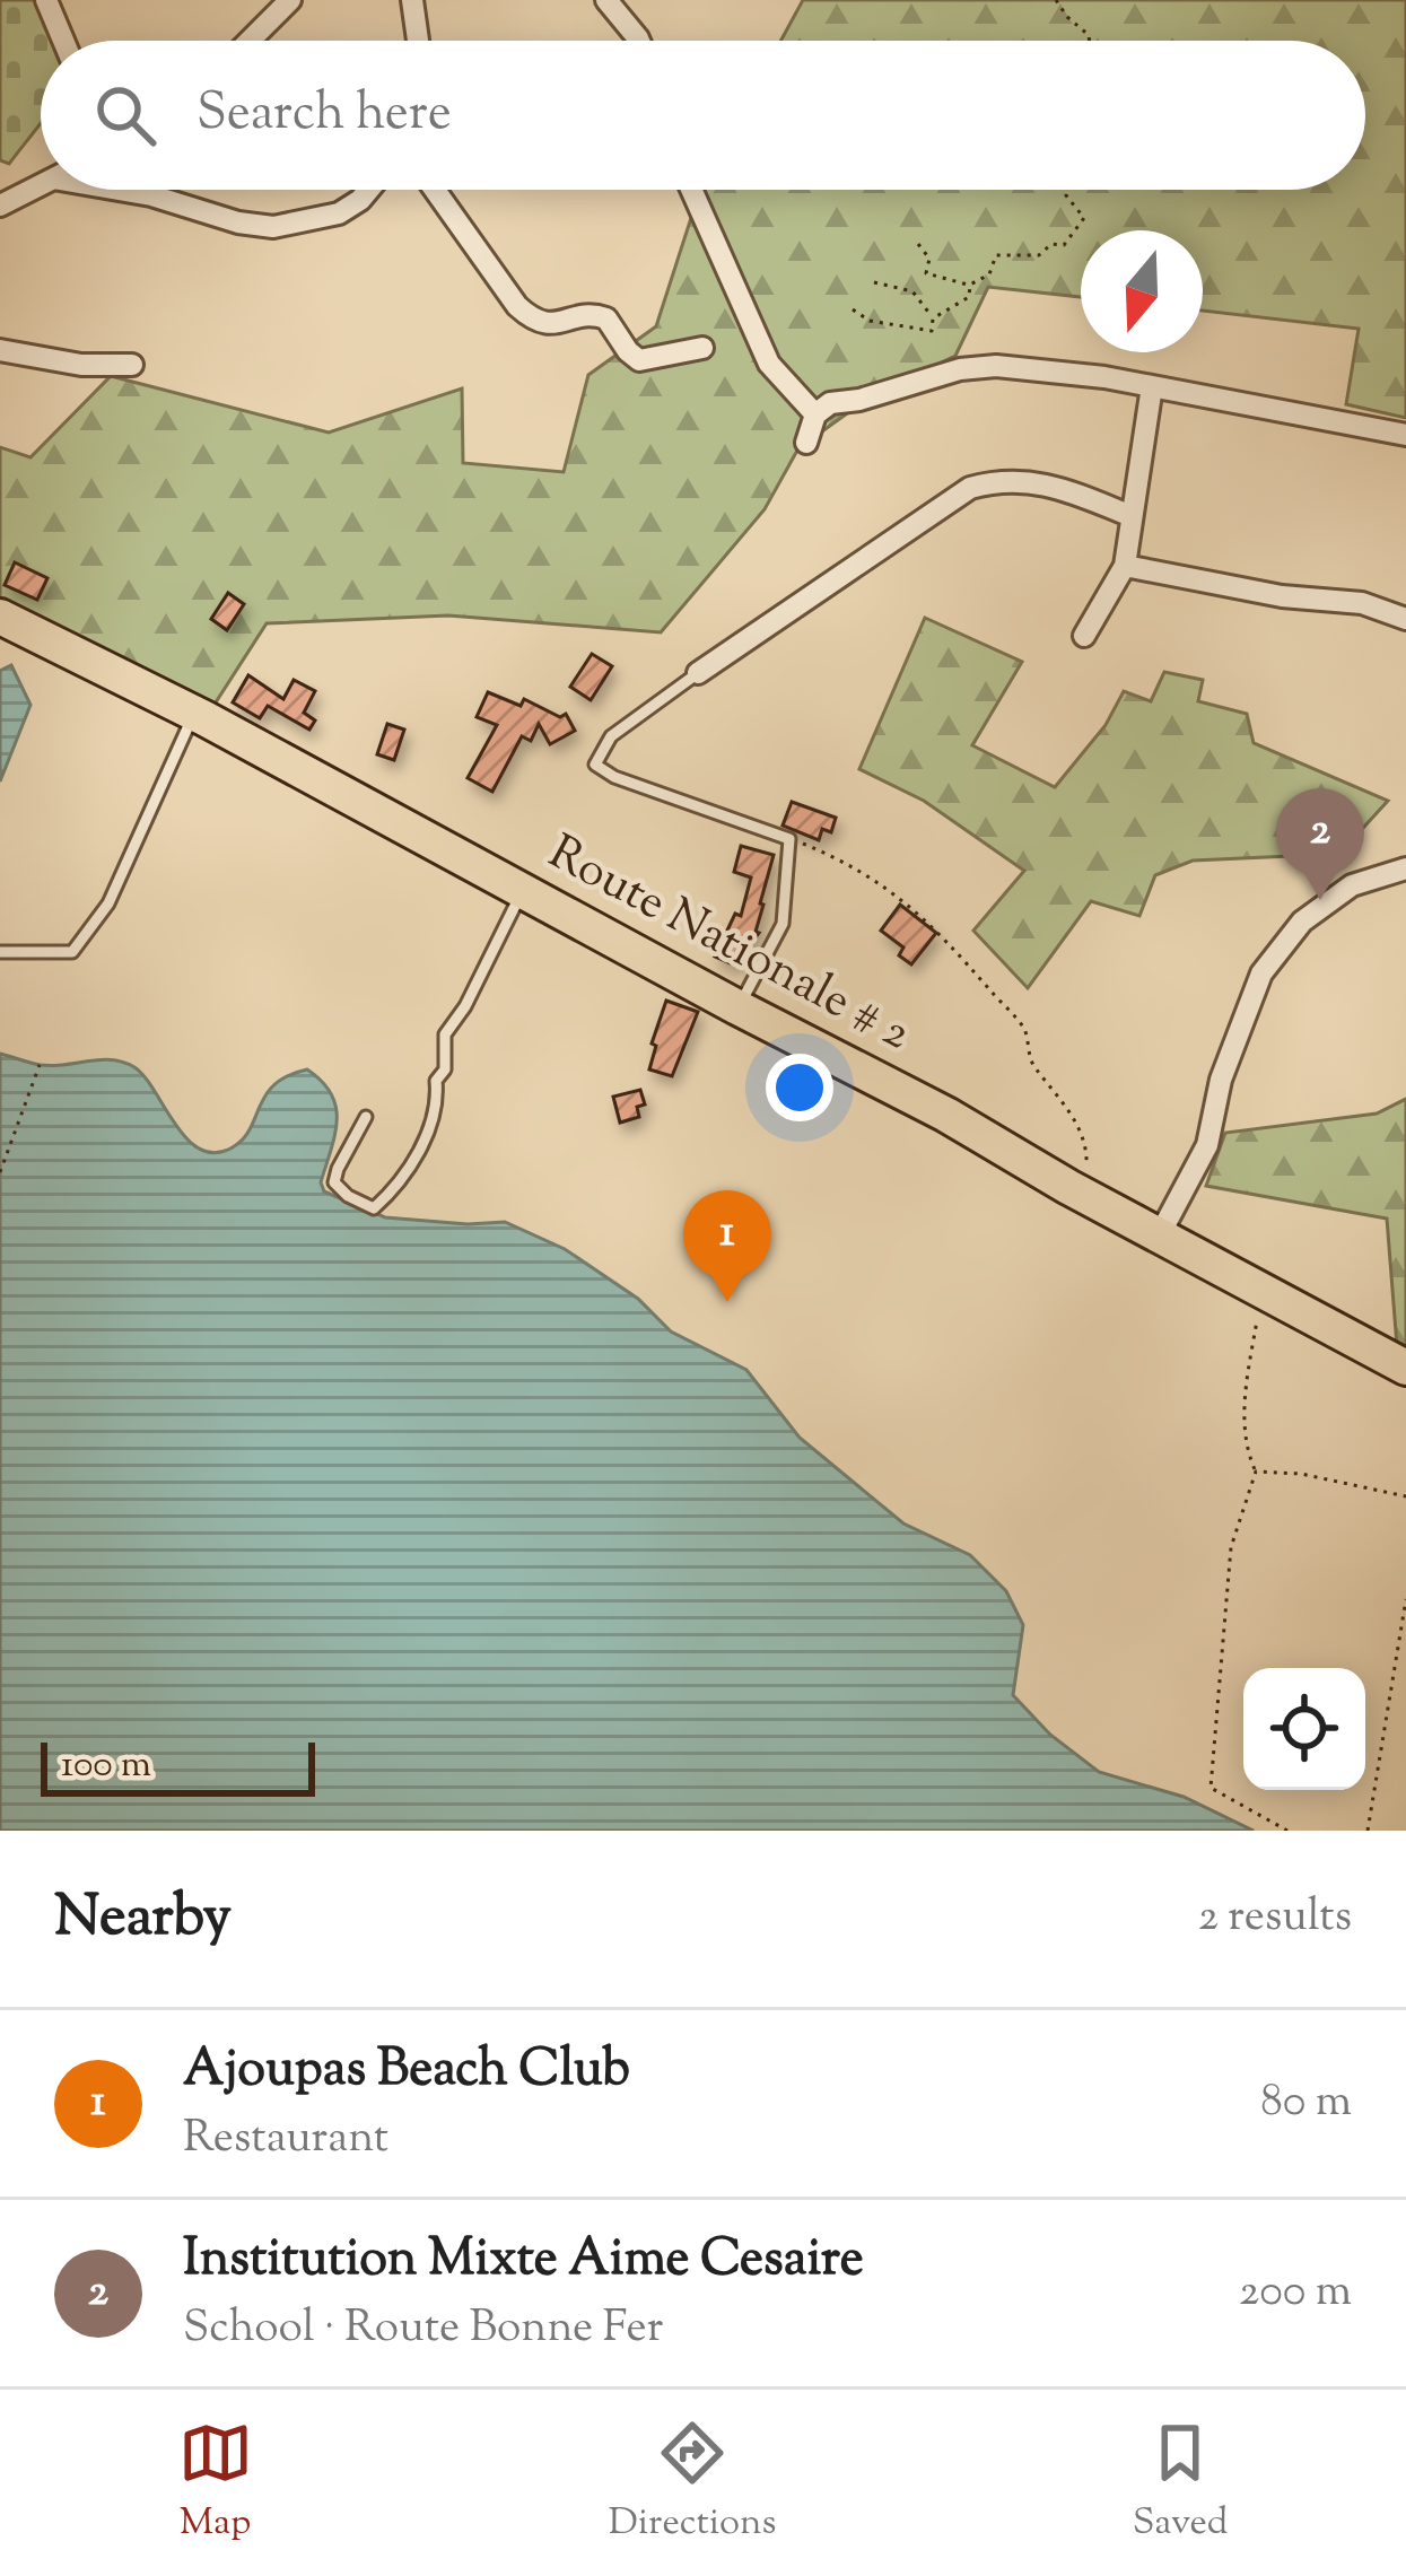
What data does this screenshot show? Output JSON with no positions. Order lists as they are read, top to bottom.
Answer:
{
  "streets": {
    "main road": ["Route Nationale # 2"]
  },
  "scale_bar": "100 m",
  "north": "bottom",
  "page": {
    "search": "Search here",
    "pins": ["2", "1"],
    "scale": "100 m",
    "heading": ["Nearby", "2 results"],
    "list": [
      {
        "mark": "1",
        "name": "Ajoupas Beach Club",
        "note": "Restaurant",
        "value": "80 m"
      },
      {
        "mark": "2",
        "name": "Institution Mixte Aime Cesaire",
        "note": "School · Route Bonne Fer",
        "value": "200 m"
      }
    ],
    "nav": ["Map", "Directions", "Saved"]
  }
}
